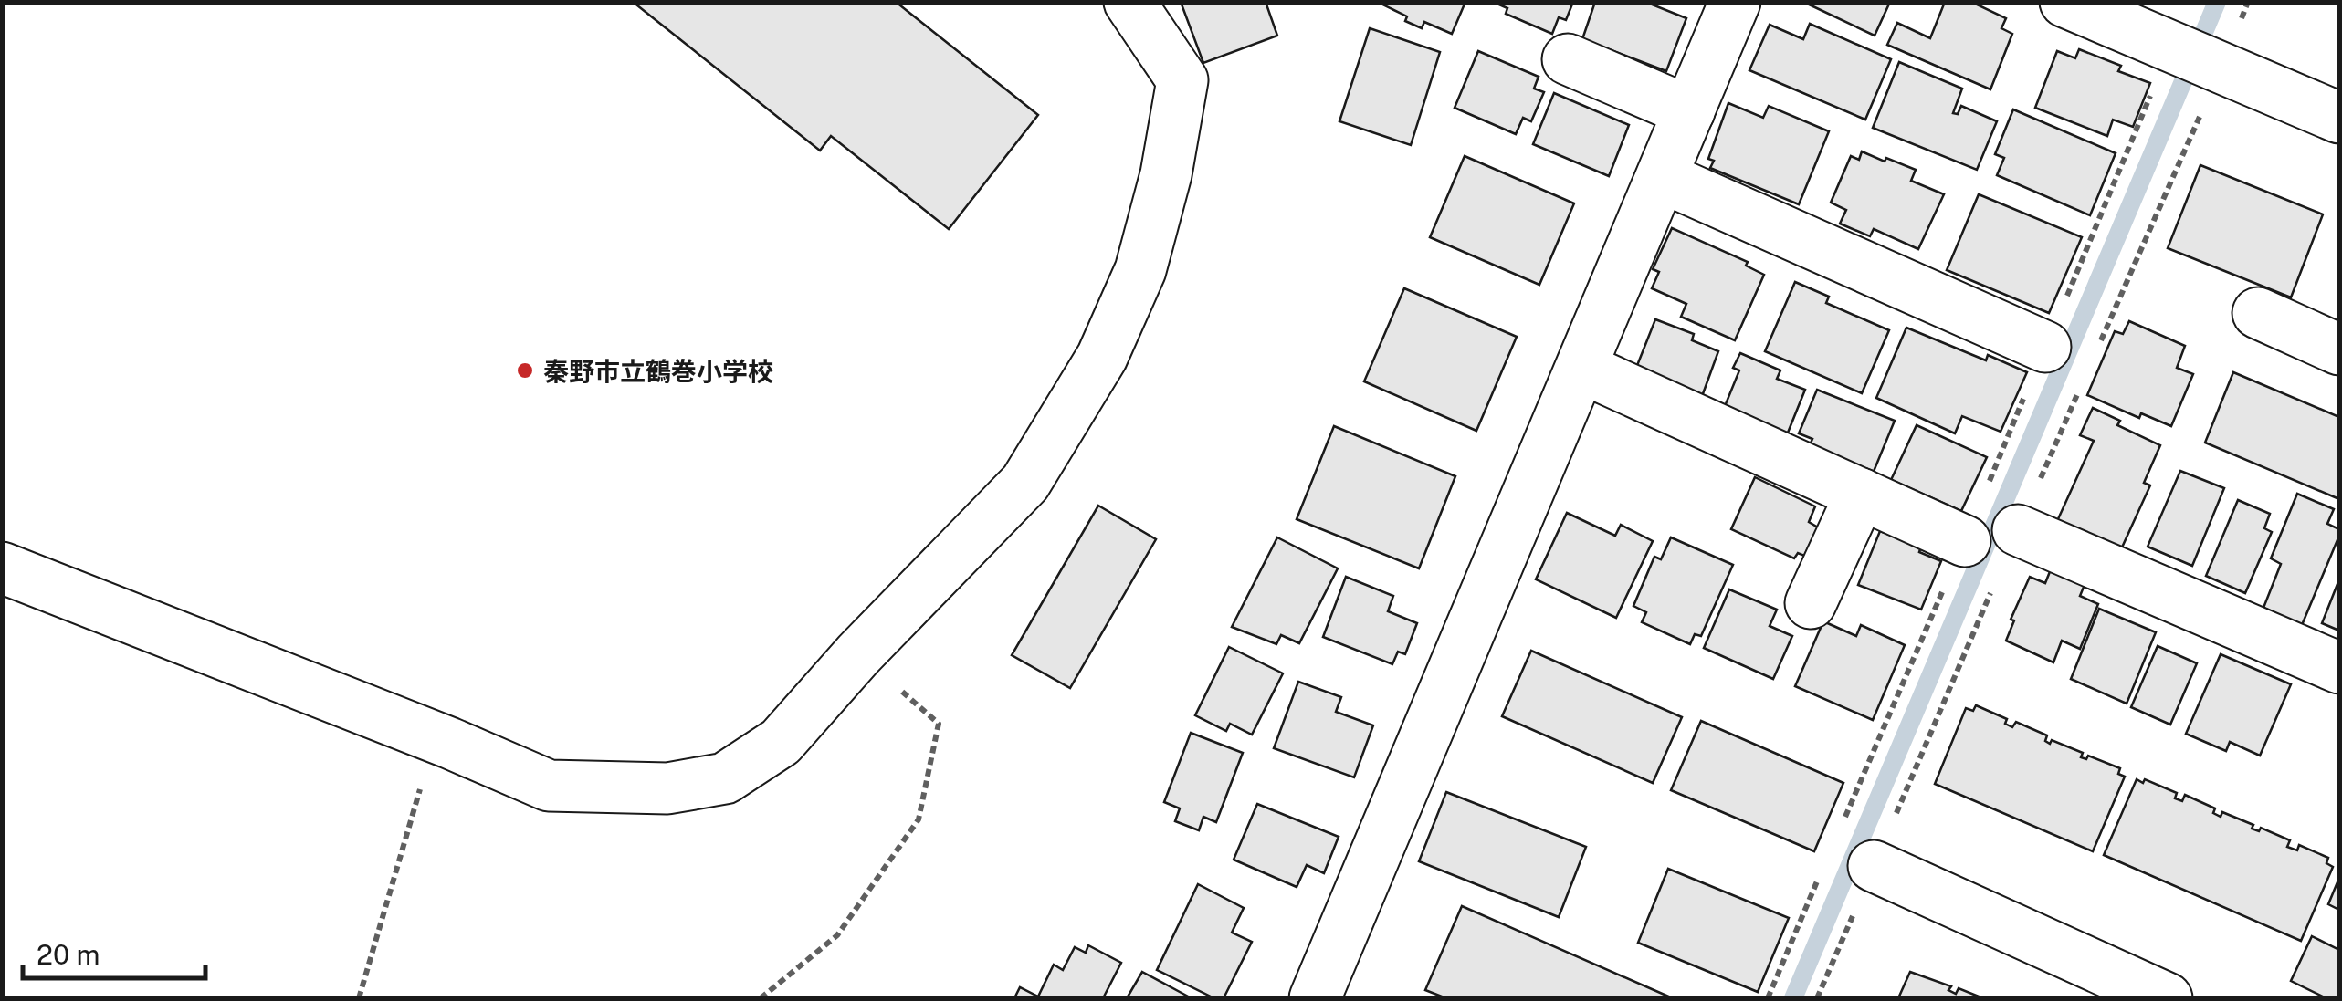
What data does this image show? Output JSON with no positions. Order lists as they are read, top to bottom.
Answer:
{
  "places": ["秦野市立鶴巻小学校"],
  "scale_bar": "20 m"
}
